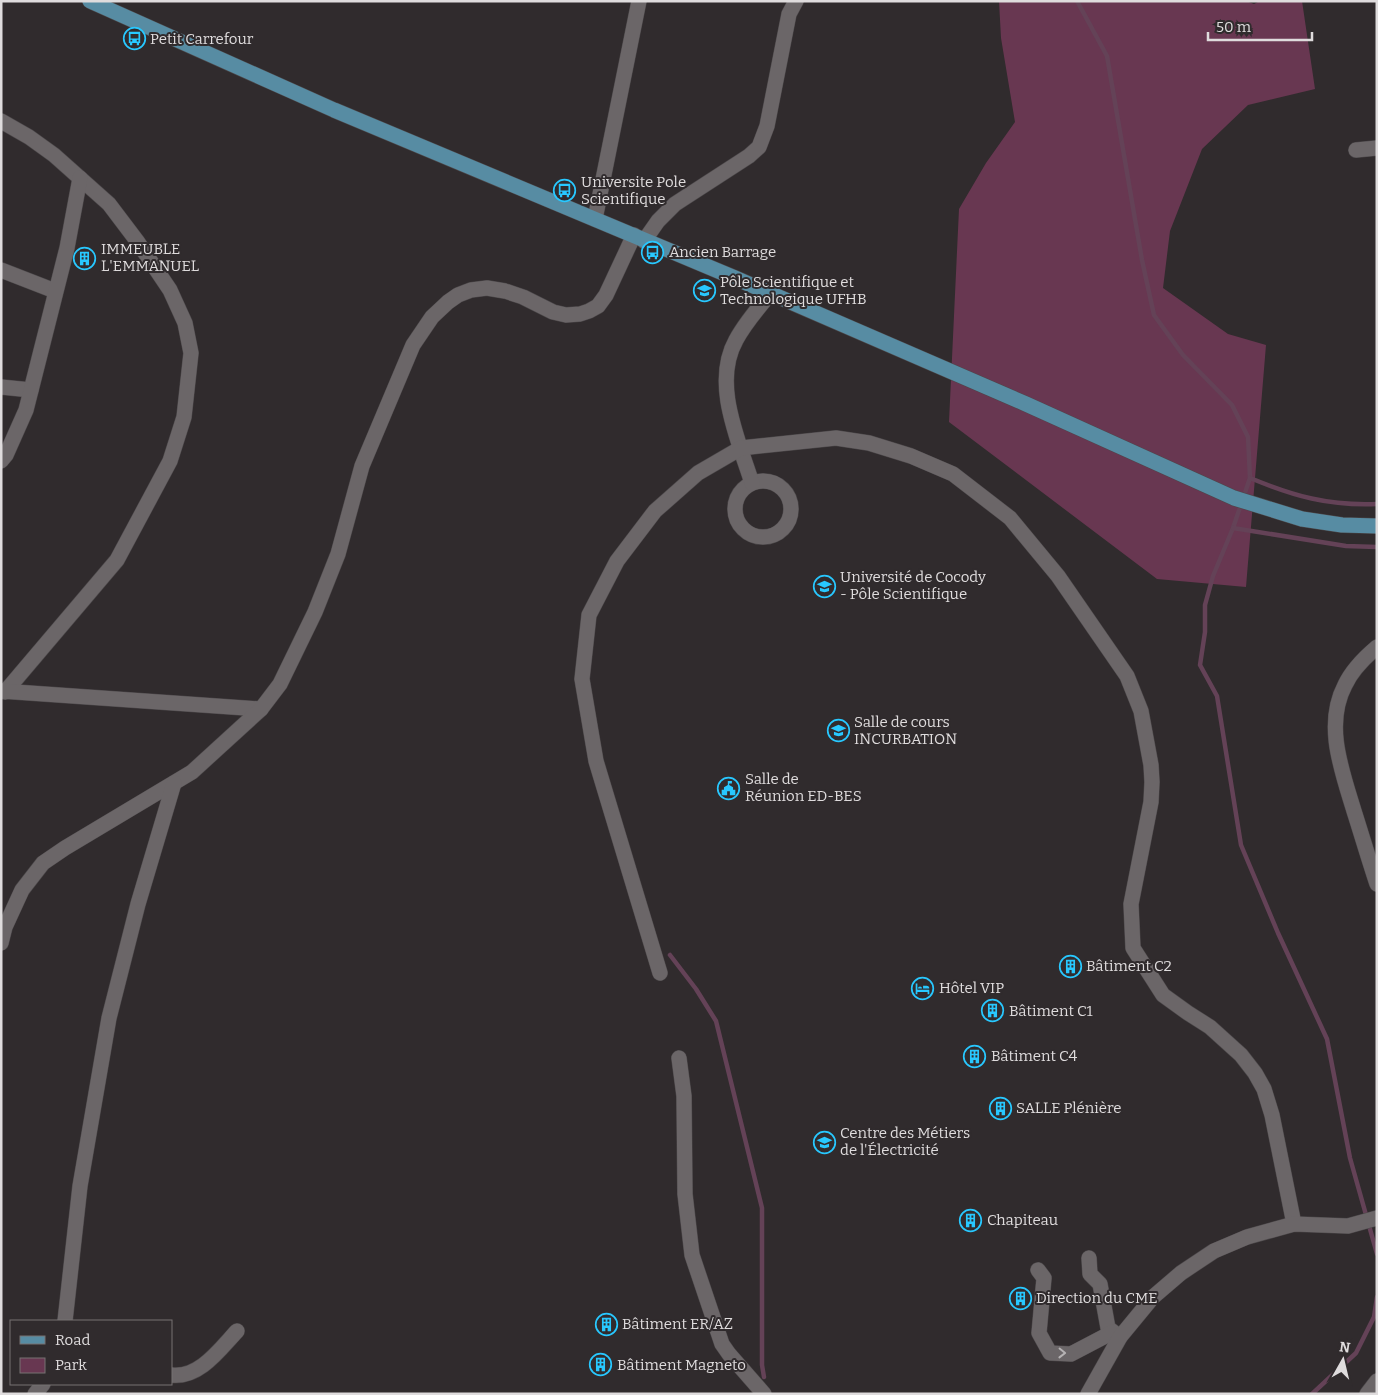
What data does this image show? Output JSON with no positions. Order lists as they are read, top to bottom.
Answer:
{
  "places": {
    "bus stop": ["Petit Carrefour", "Universite Pole Scientifique", "Ancien Barrage"],
    "building": [
      "IMMEUBLE L'EMMANUEL",
      "Bâtiment C2",
      "Bâtiment C1",
      "Bâtiment C4",
      "SALLE Plénière",
      "Chapiteau",
      "Direction du CME",
      "Bâtiment ER/AZ",
      "Bâtiment Magneto"
    ],
    "school or university": [
      "Pôle Scientifique et Technologique UFHB",
      "Université de Cocody - Pôle Scientifique",
      "Salle de cours INCURBATION",
      "Centre des Métiers de l'Électricité"
    ],
    "public building": ["Salle de Réunion ED-BES"],
    "hotel": ["Hôtel VIP"]
  },
  "legend": ["Road", "Park"],
  "scale_bar": "50 m",
  "north": "top"
}
